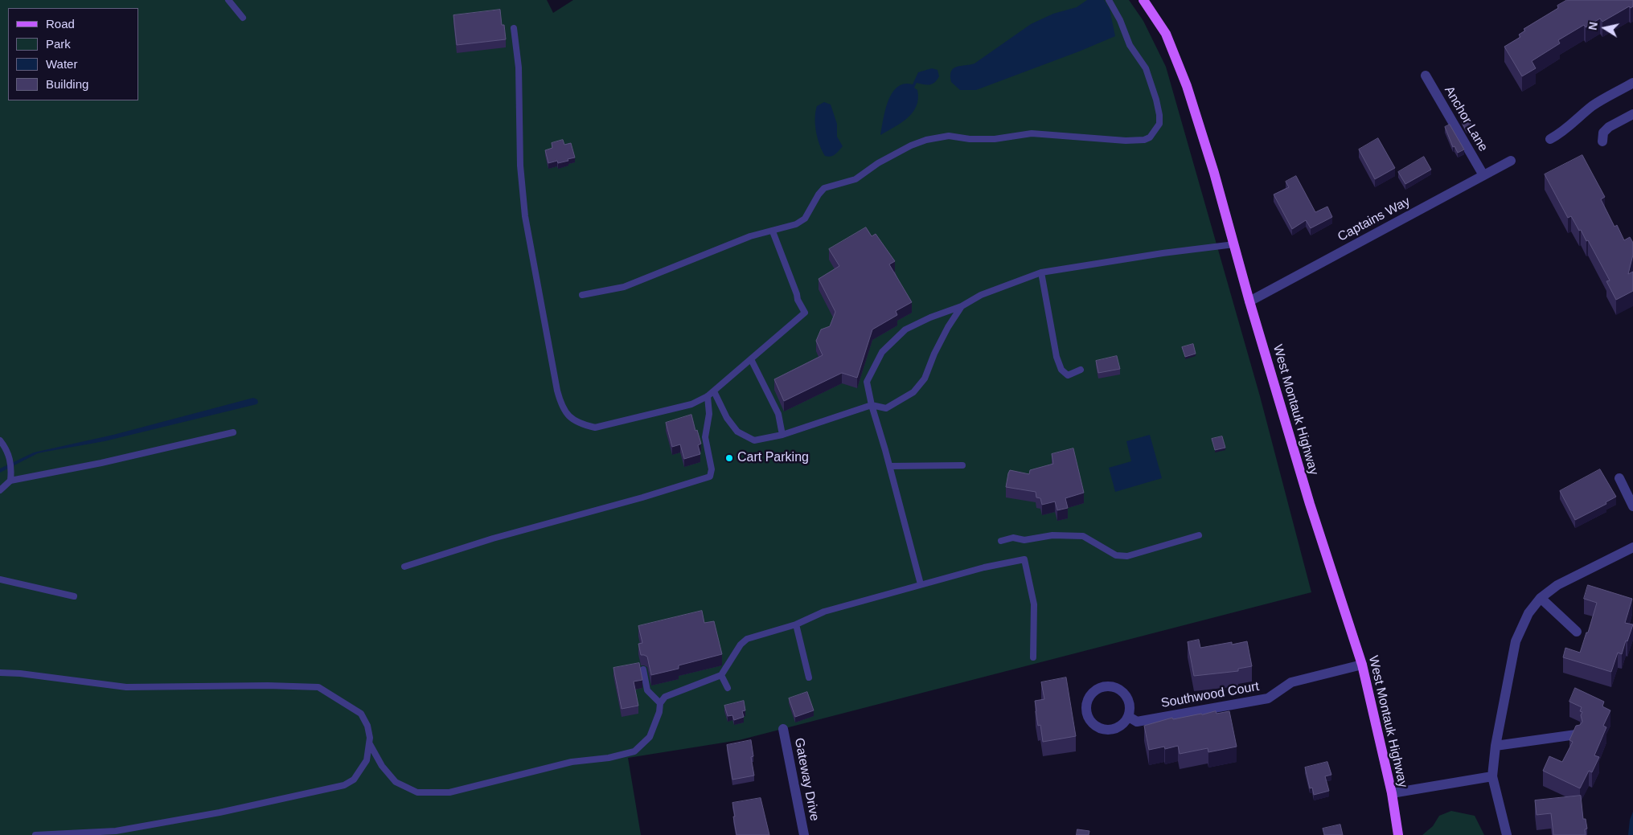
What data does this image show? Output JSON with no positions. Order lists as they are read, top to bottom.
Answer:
{
  "streets": {
    "main road": ["West Montauk Highway"],
    "street": [
      "Anchor Lane",
      "Captains Way",
      "Southwood Court",
      "Gateway Drive"
    ]
  },
  "crossings": [
    ["Anchor Lane", "Captains Way"],
    ["Captains Way", "West Montauk Highway"],
    ["West Montauk Highway", "Southwood Court"]
  ],
  "places": ["Cart Parking"],
  "legend": [
    "Road",
    "Park",
    "Water",
    "Building"
  ],
  "north": "left"
}
